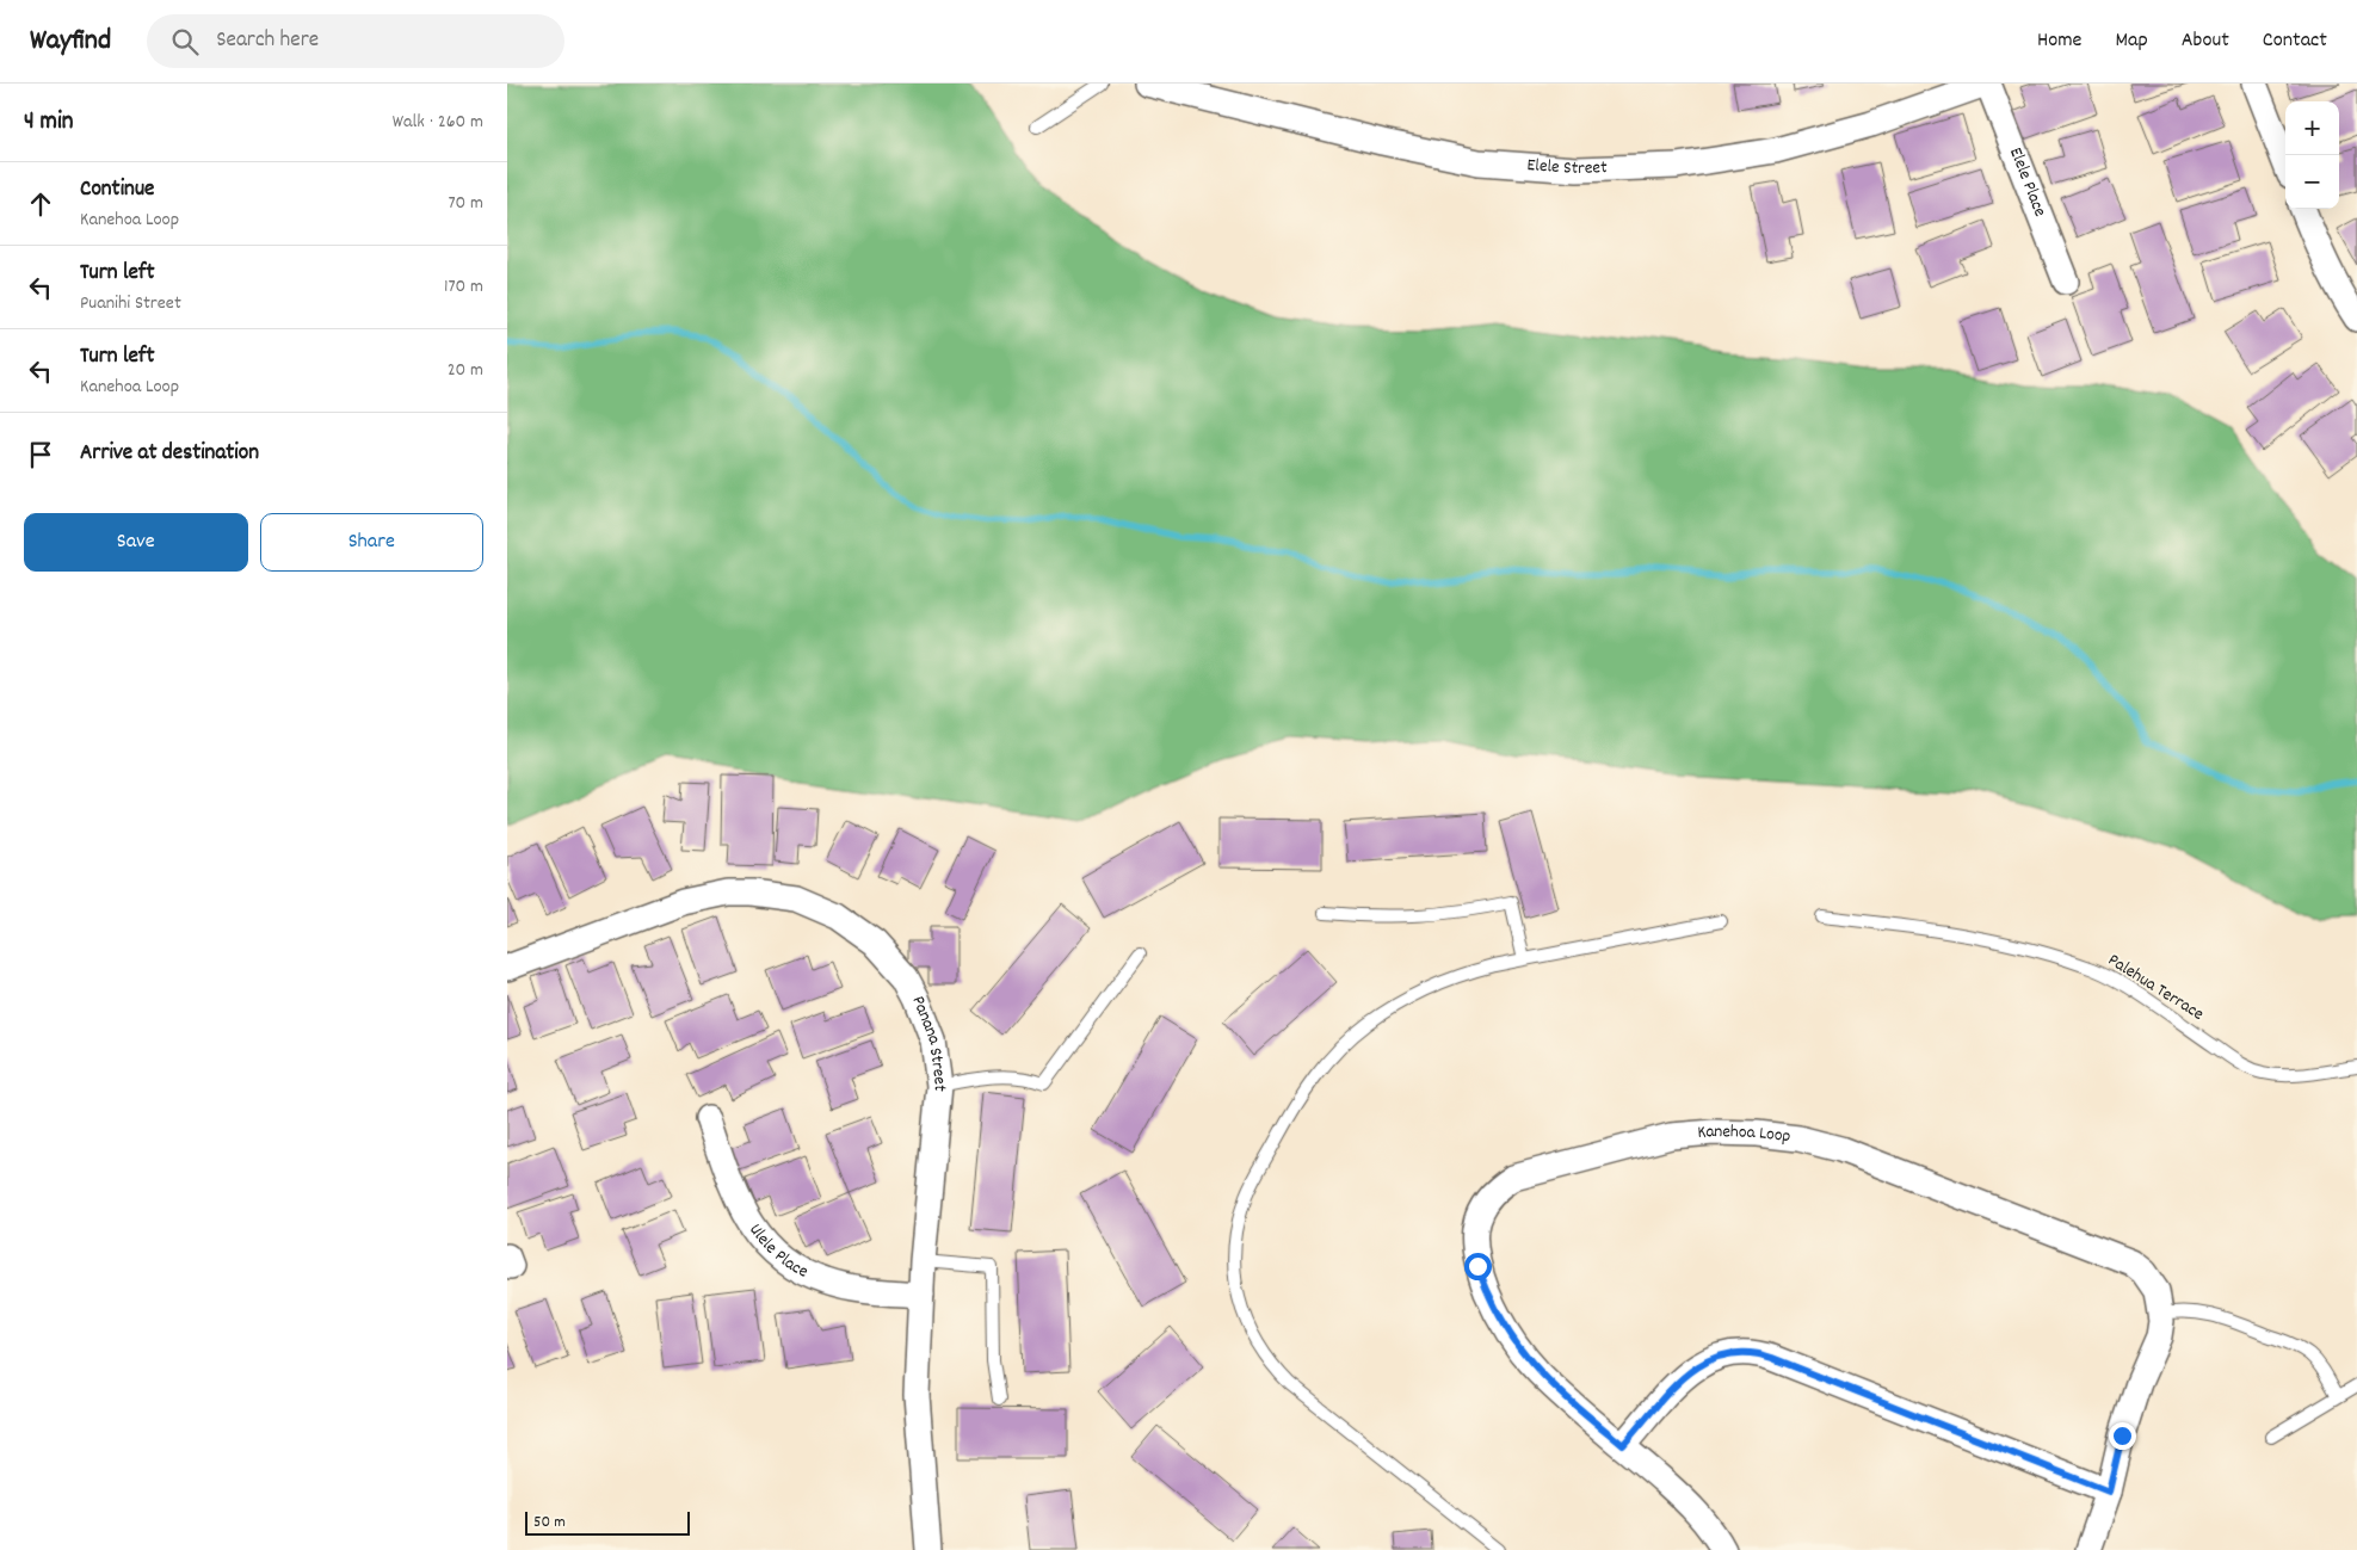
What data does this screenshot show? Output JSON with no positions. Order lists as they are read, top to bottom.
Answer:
{
  "streets": {
    "street": [
      "Elele Street",
      "Elele Place",
      "Panana Street",
      "Kanehoa Loop",
      "Ulele Place"
    ],
    "lane": ["Palehua Terrace"]
  },
  "crossings": [
    ["Elele Street", "Elele Place"],
    ["Panana Street", "Ulele Place"]
  ],
  "scale_bar": "50 m",
  "page": {
    "header": "Wayfind",
    "search": "Search here",
    "nav": [
      "Home",
      "Map",
      "About",
      "Contact"
    ],
    "heading": ["4 min", "Walk · 260 m"],
    "map_buttons": ["+", "−"],
    "list": [
      ["Continue", "Kanehoa Loop", "70 m"],
      ["Turn left", "Puanihi Street", "170 m"],
      ["Turn left", "Kanehoa Loop", "20 m"],
      "Arrive at destination"
    ],
    "buttons": ["Save", "Share"],
    "scale": "50 m"
  }
}
